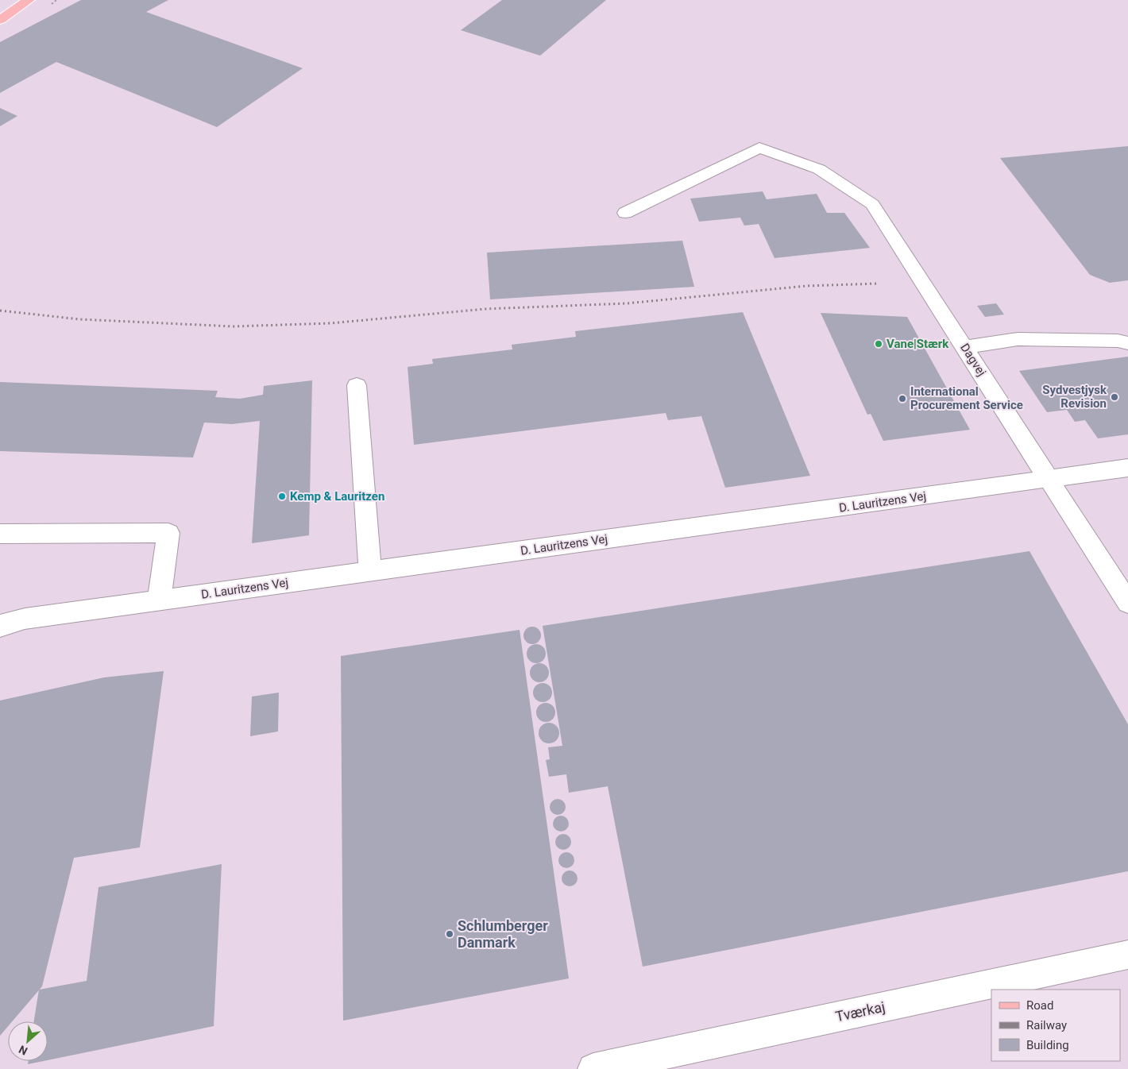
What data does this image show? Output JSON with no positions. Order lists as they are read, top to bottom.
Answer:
{
  "streets": {
    "street": ["Dagvej", "D. Lauritzens Vej", "Tværkaj"]
  },
  "crossings": [
    ["Dagvej", "D. Lauritzens Vej"]
  ],
  "places": [
    "Vane|Stærk",
    "Sydvestjysk Revision",
    "International Procurement Service",
    "Kemp & Lauritzen",
    "Schlumberger Danmark"
  ],
  "legend": ["Road", "Railway", "Building"],
  "north": "bottom left"
}
